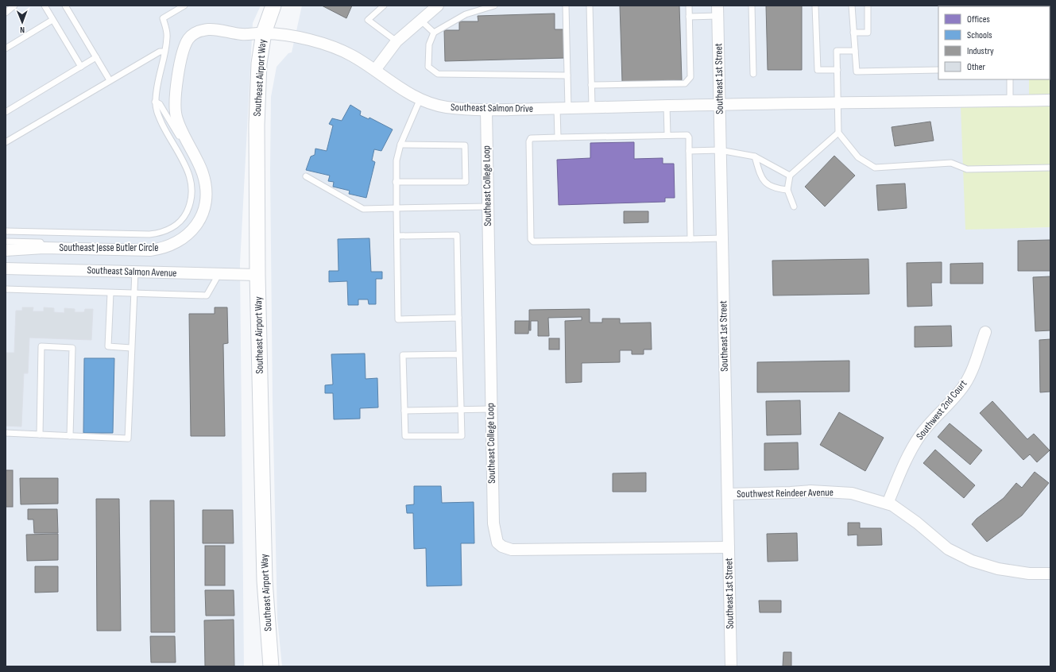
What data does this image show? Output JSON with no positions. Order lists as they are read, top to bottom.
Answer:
{
  "streets": {
    "main road": ["Southeast Airport Way"],
    "street": [
      "Southeast 1st Street",
      "Southeast Salmon Drive",
      "Southeast College Loop",
      "Southeast Jesse Butler Circle",
      "Southeast Salmon Avenue",
      "Southwest 2nd Court",
      "Southwest Reindeer Avenue"
    ]
  },
  "crossings": [
    ["Southeast Airport Way", "Southeast Salmon Drive"],
    ["Southeast Airport Way", "Southeast Jesse Butler Circle"],
    ["Southeast Airport Way", "Southeast Salmon Avenue"],
    ["Southeast 1st Street", "Southeast Salmon Drive"],
    ["Southeast 1st Street", "Southeast College Loop"],
    ["Southeast 1st Street", "Southwest Reindeer Avenue"],
    ["Southeast Salmon Drive", "Southeast College Loop"],
    ["Southeast Salmon Drive", "Southeast Jesse Butler Circle"],
    ["Southwest 2nd Court", "Southwest Reindeer Avenue"]
  ],
  "legend": [
    "Offices",
    "Schools",
    "Industry",
    "Other"
  ],
  "north": "bottom"
}
